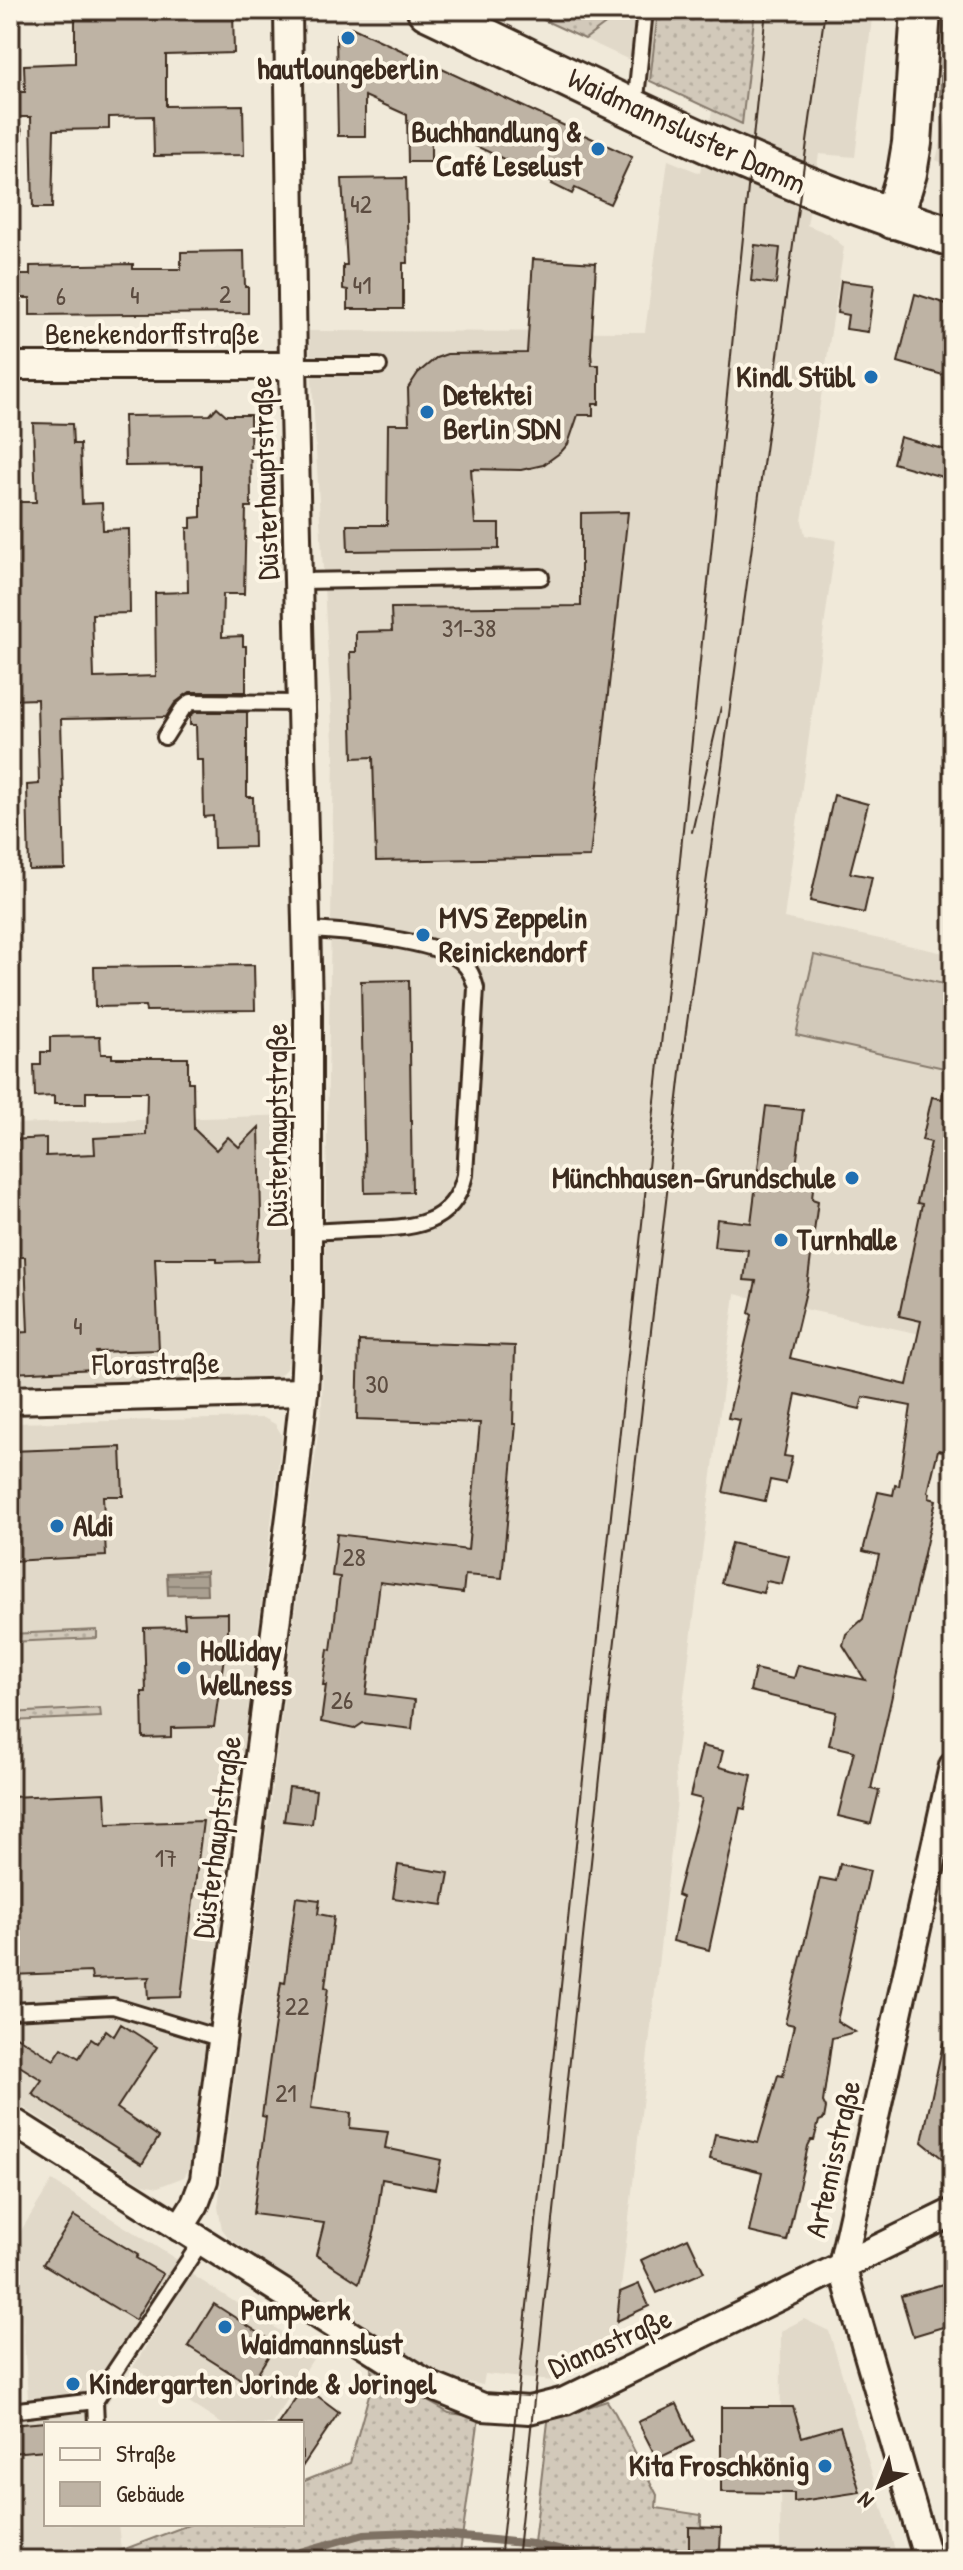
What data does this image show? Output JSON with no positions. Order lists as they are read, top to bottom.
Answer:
{
  "streets": {
    "main road": ["Waidmannsluster Damm"],
    "street": [
      "Benekendorffstraße",
      "Düsterhauptstraße",
      "Florastraße",
      "Artemisstraße",
      "Dianastraße"
    ]
  },
  "crossings": [
    ["Benekendorffstraße", "Düsterhauptstraße"],
    ["Düsterhauptstraße", "Florastraße"],
    ["Düsterhauptstraße", "Dianastraße"],
    ["Artemisstraße", "Dianastraße"]
  ],
  "places": [
    "hautloungeberlin",
    "Buchhandlung & Café Leselust",
    "Kindl Stübl",
    "Detektei Berlin SDN",
    "MVS Zeppelin Reinickendorf",
    "Münchhausen-Grundschule",
    "Turnhalle",
    "Aldi",
    "Holliday Wellness",
    "Pumpwerk Waidmannslust",
    "Kindergarten Jorinde & Joringel",
    "Kita Froschkönig"
  ],
  "house_numbers": [
    "42",
    "41",
    "2",
    "4",
    "6",
    "31-38",
    "4",
    "30",
    "28",
    "26",
    "17",
    "22",
    "21"
  ],
  "legend": ["Straße", "Gebäude"],
  "north": "bottom left"
}
